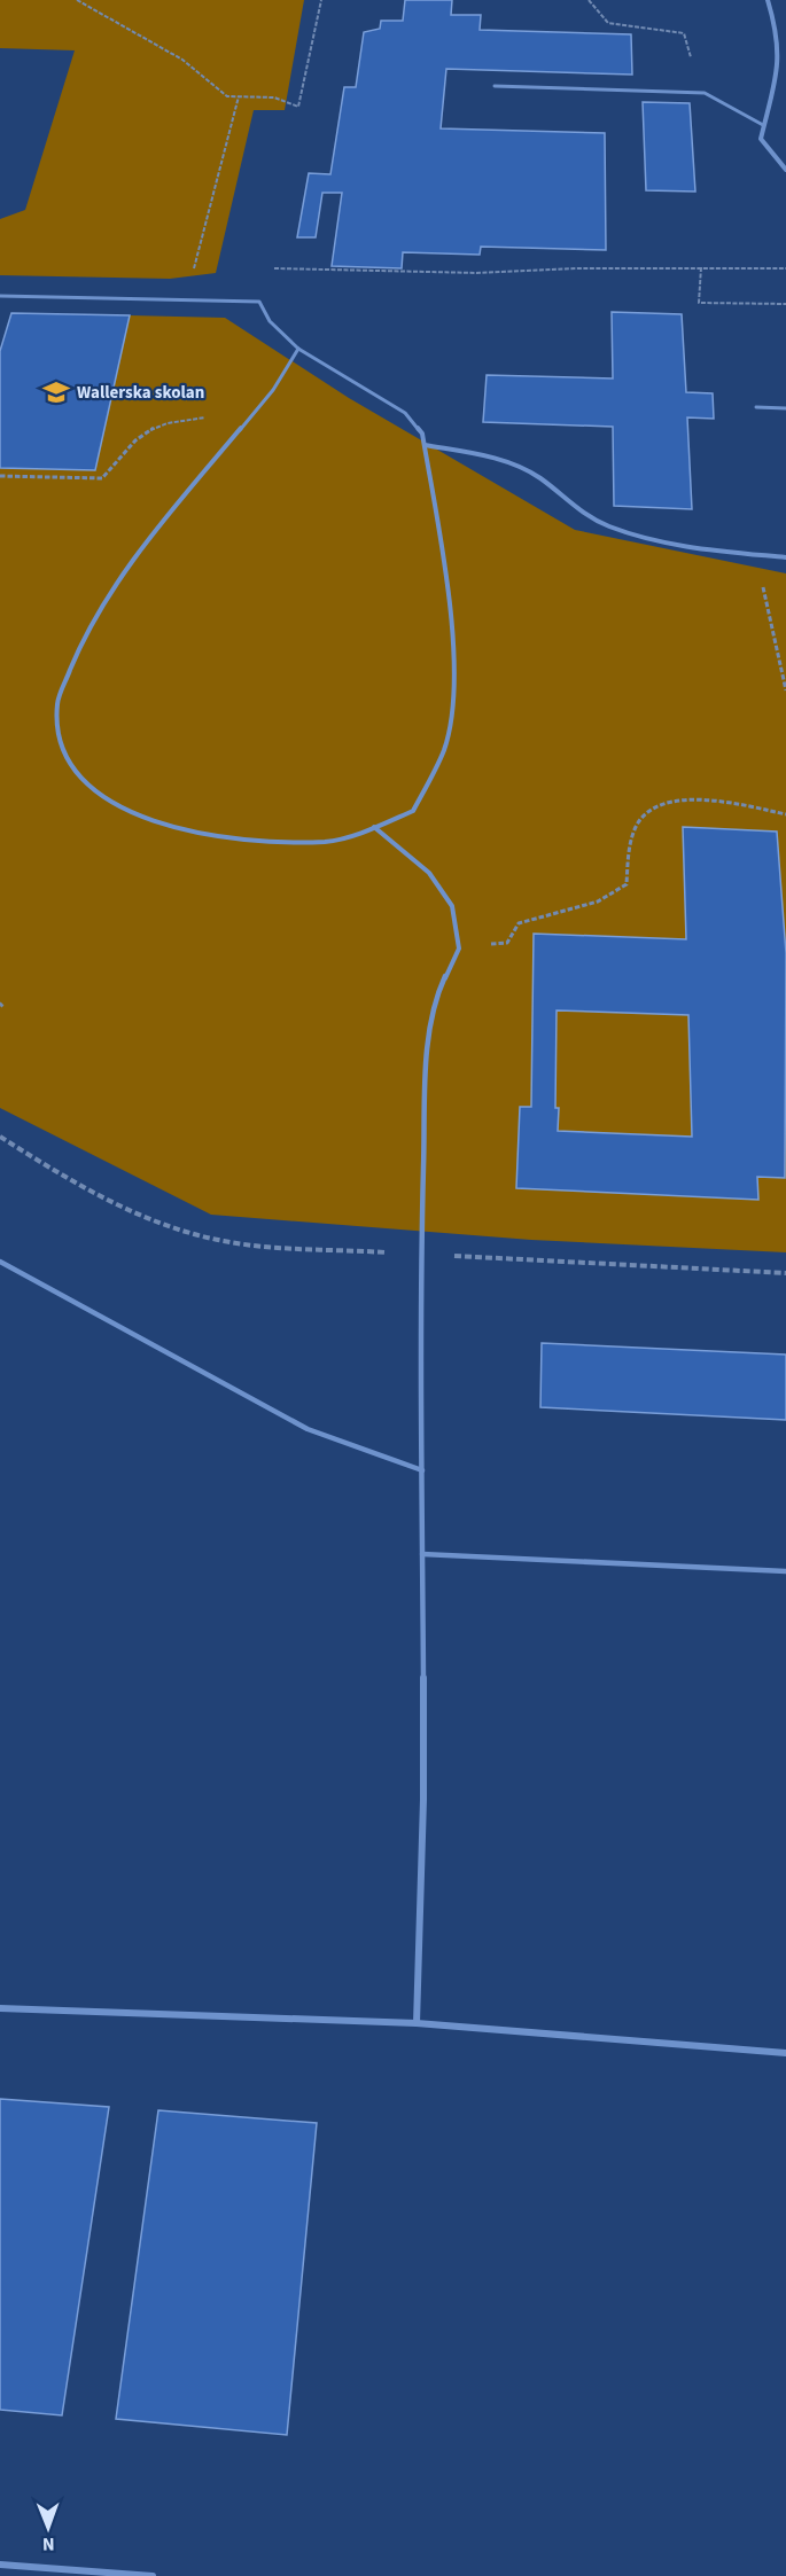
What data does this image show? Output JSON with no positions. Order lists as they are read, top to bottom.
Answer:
{
  "places": {
    "school or university": ["Wallerska skolan"]
  },
  "north": "bottom"
}
